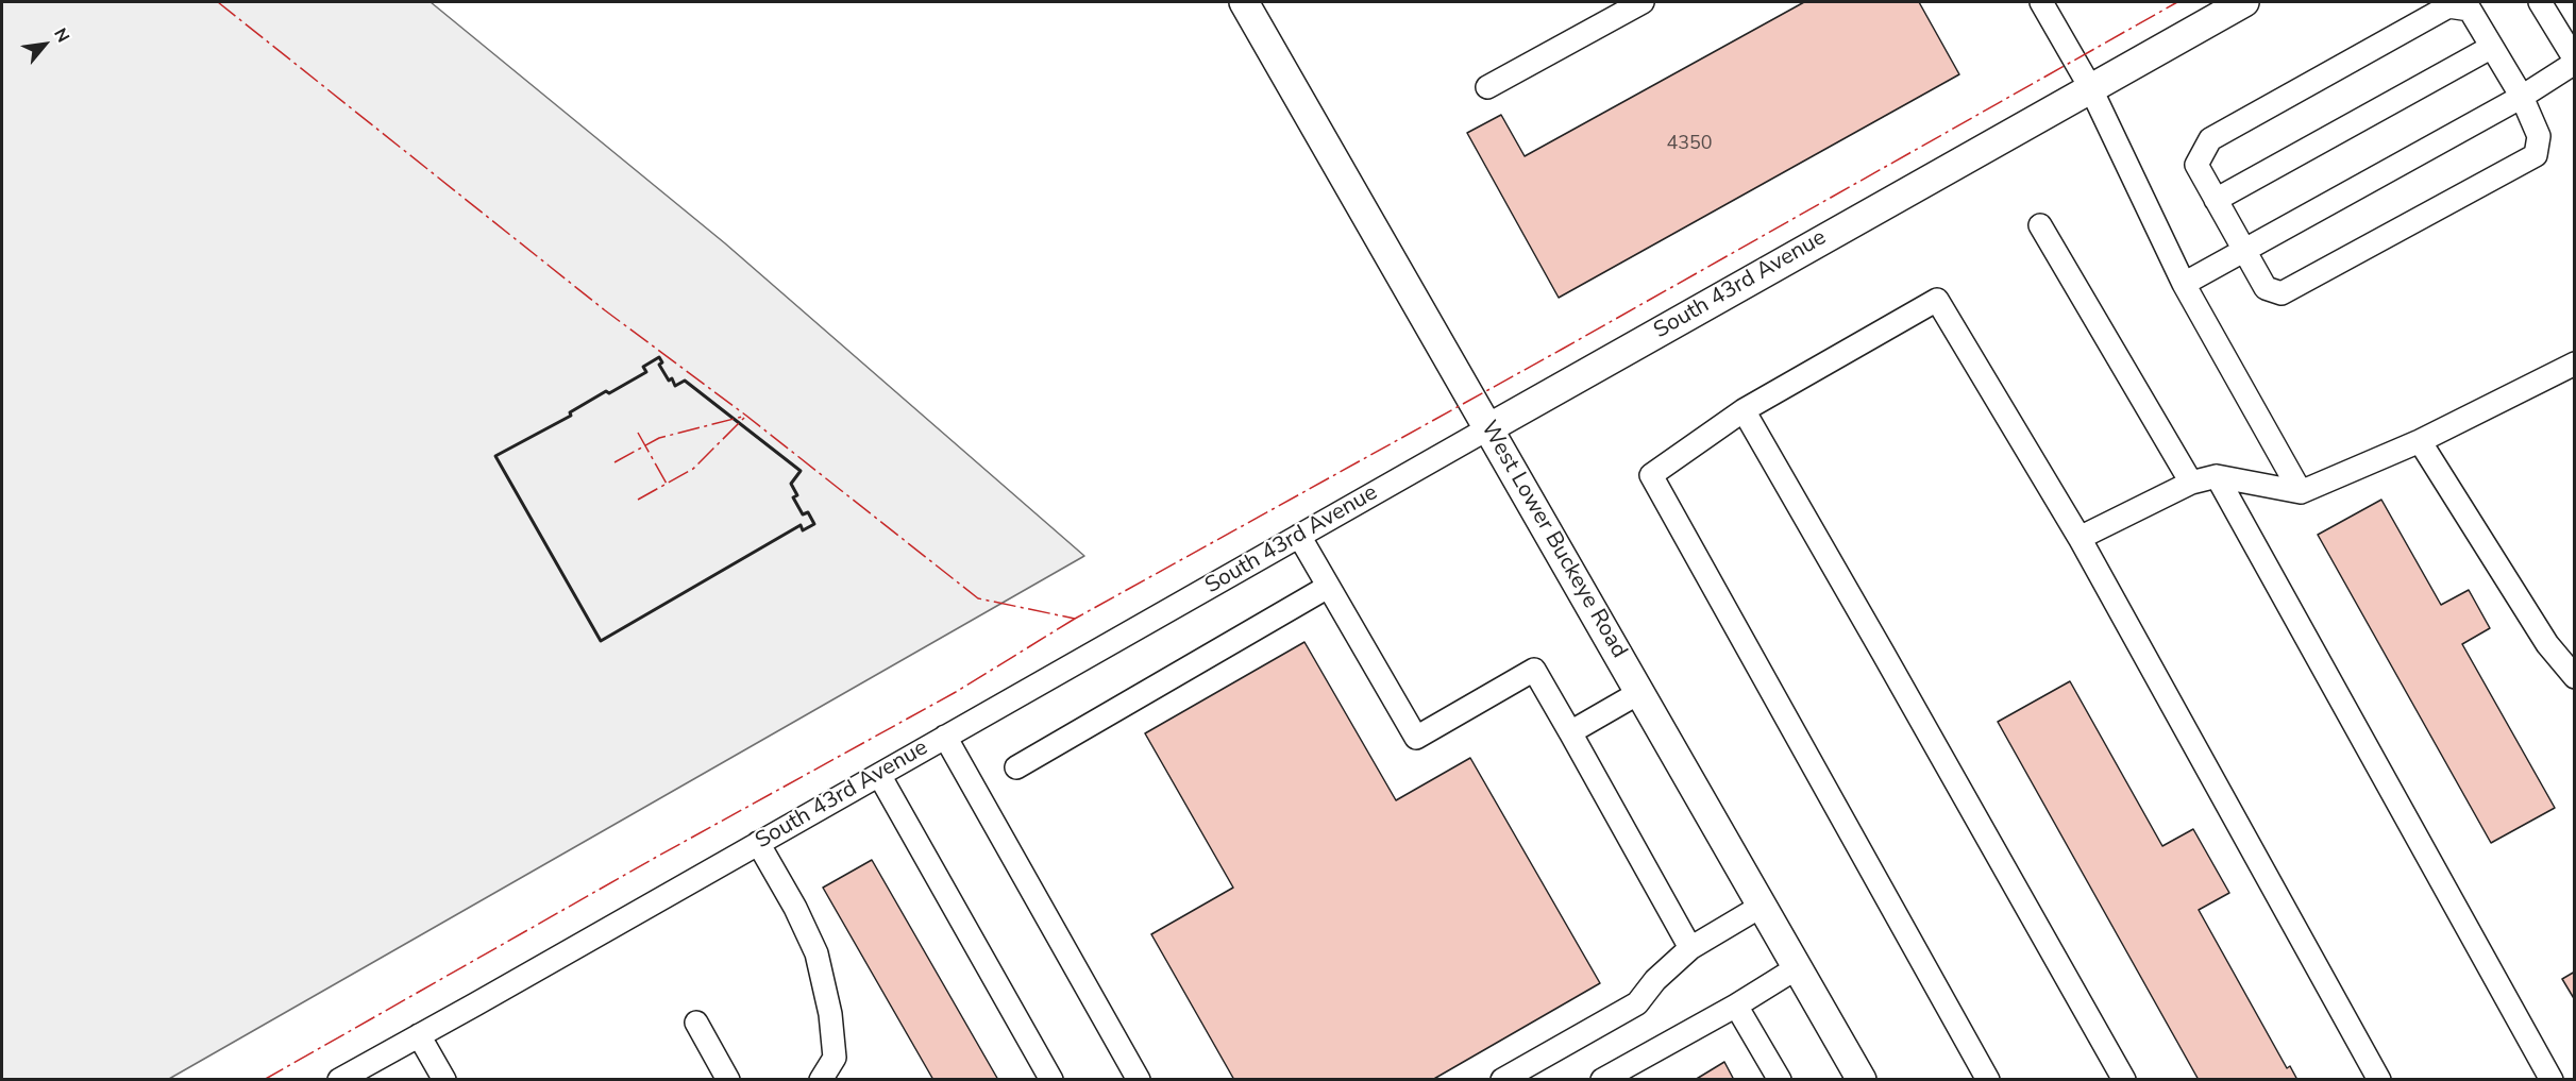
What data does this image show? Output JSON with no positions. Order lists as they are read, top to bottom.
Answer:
{
  "streets": {
    "main road": ["South 43rd Avenue", "West Lower Buckeye Road"]
  },
  "crossings": [
    ["South 43rd Avenue", "West Lower Buckeye Road"]
  ],
  "house_numbers": ["4350"],
  "north": "top right"
}
